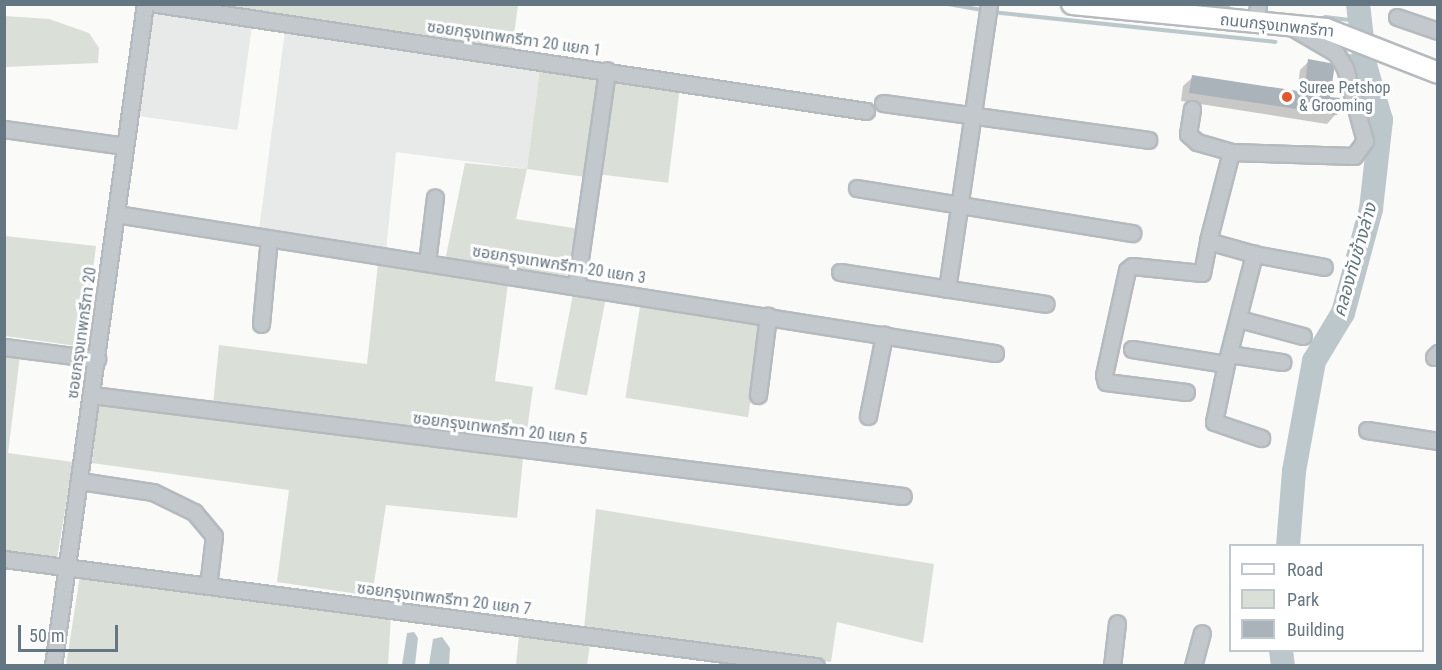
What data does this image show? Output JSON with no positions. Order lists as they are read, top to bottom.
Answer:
{
  "streets": {
    "main road": ["ถนนกรุงเทพกรีฑา"],
    "street": [
      "ซอยกรุงเทพกรีฑา 20 แยก 1",
      "ซอยกรุงเทพกรีฑา 20 แยก 3",
      "ซอยกรุงเทพกรีฑา 20",
      "ซอยกรุงเทพกรีฑา 20 แยก 5",
      "ซอยกรุงเทพกรีฑา 20 แยก 7"
    ]
  },
  "crossings": [
    ["ซอยกรุงเทพกรีฑา 20 แยก 3", "ซอยกรุงเทพกรีฑา 20"],
    ["ซอยกรุงเทพกรีฑา 20", "ซอยกรุงเทพกรีฑา 20 แยก 5"],
    ["ซอยกรุงเทพกรีฑา 20", "ซอยกรุงเทพกรีฑา 20 แยก 7"]
  ],
  "water": ["คลองทับช้างล่าง"],
  "places": ["Suree Petshop & Grooming"],
  "legend": ["Road", "Park", "Building"],
  "scale_bar": "50 m"
}
